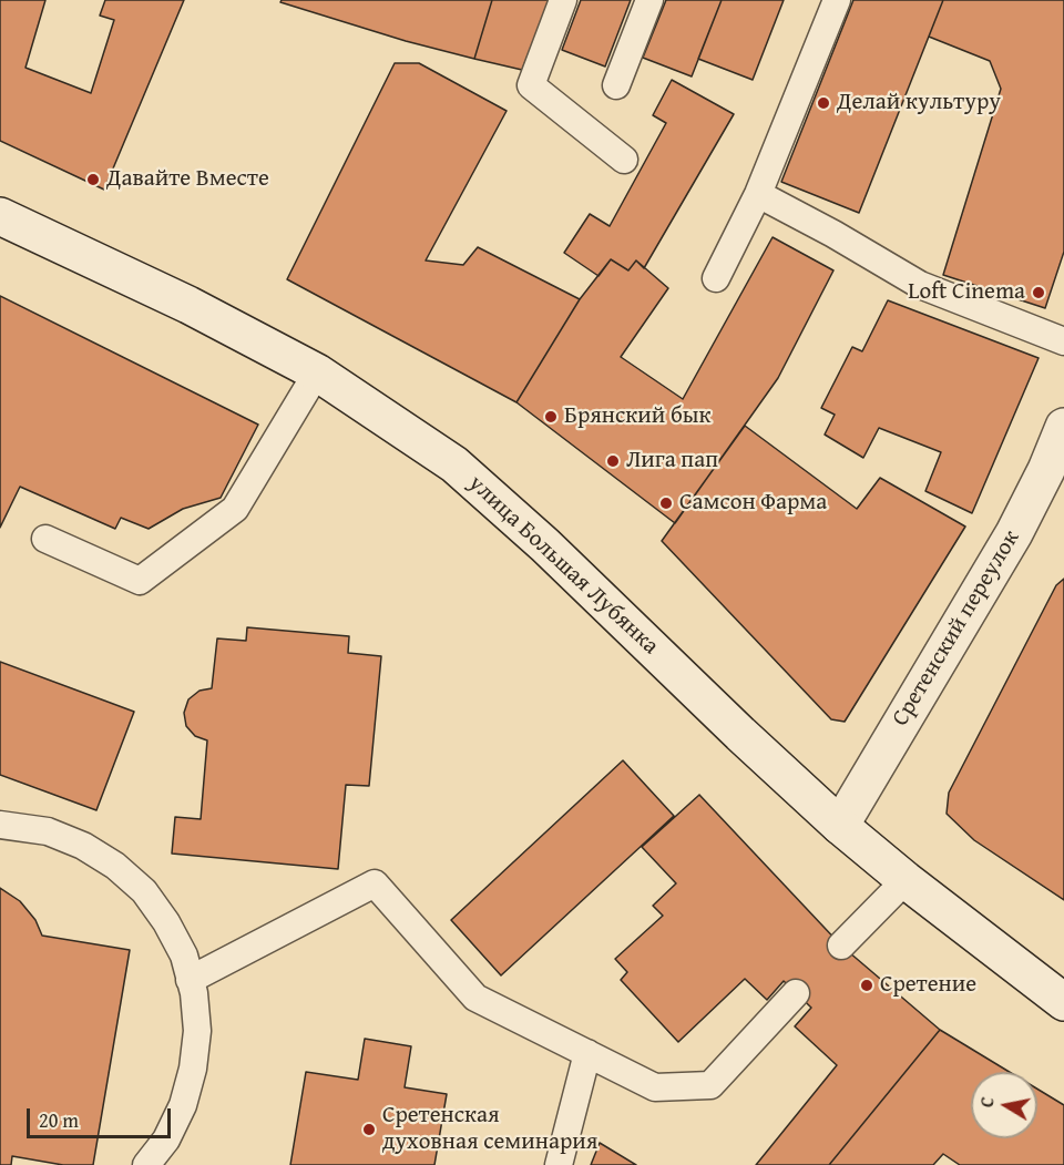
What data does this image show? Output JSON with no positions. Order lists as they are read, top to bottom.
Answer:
{
  "streets": {
    "main road": ["улица Большая Лубянка", "Сретенский переулок"]
  },
  "crossings": [
    ["улица Большая Лубянка", "Сретенский переулок"]
  ],
  "places": [
    "Делай культуру",
    "Давайте Вместе",
    "Loft Cinema",
    "Брянский бык",
    "Лига пап",
    "Самсон Фарма",
    "Сретение",
    "Сретенская духовная семинария"
  ],
  "scale_bar": "20 m",
  "north": "left"
}
